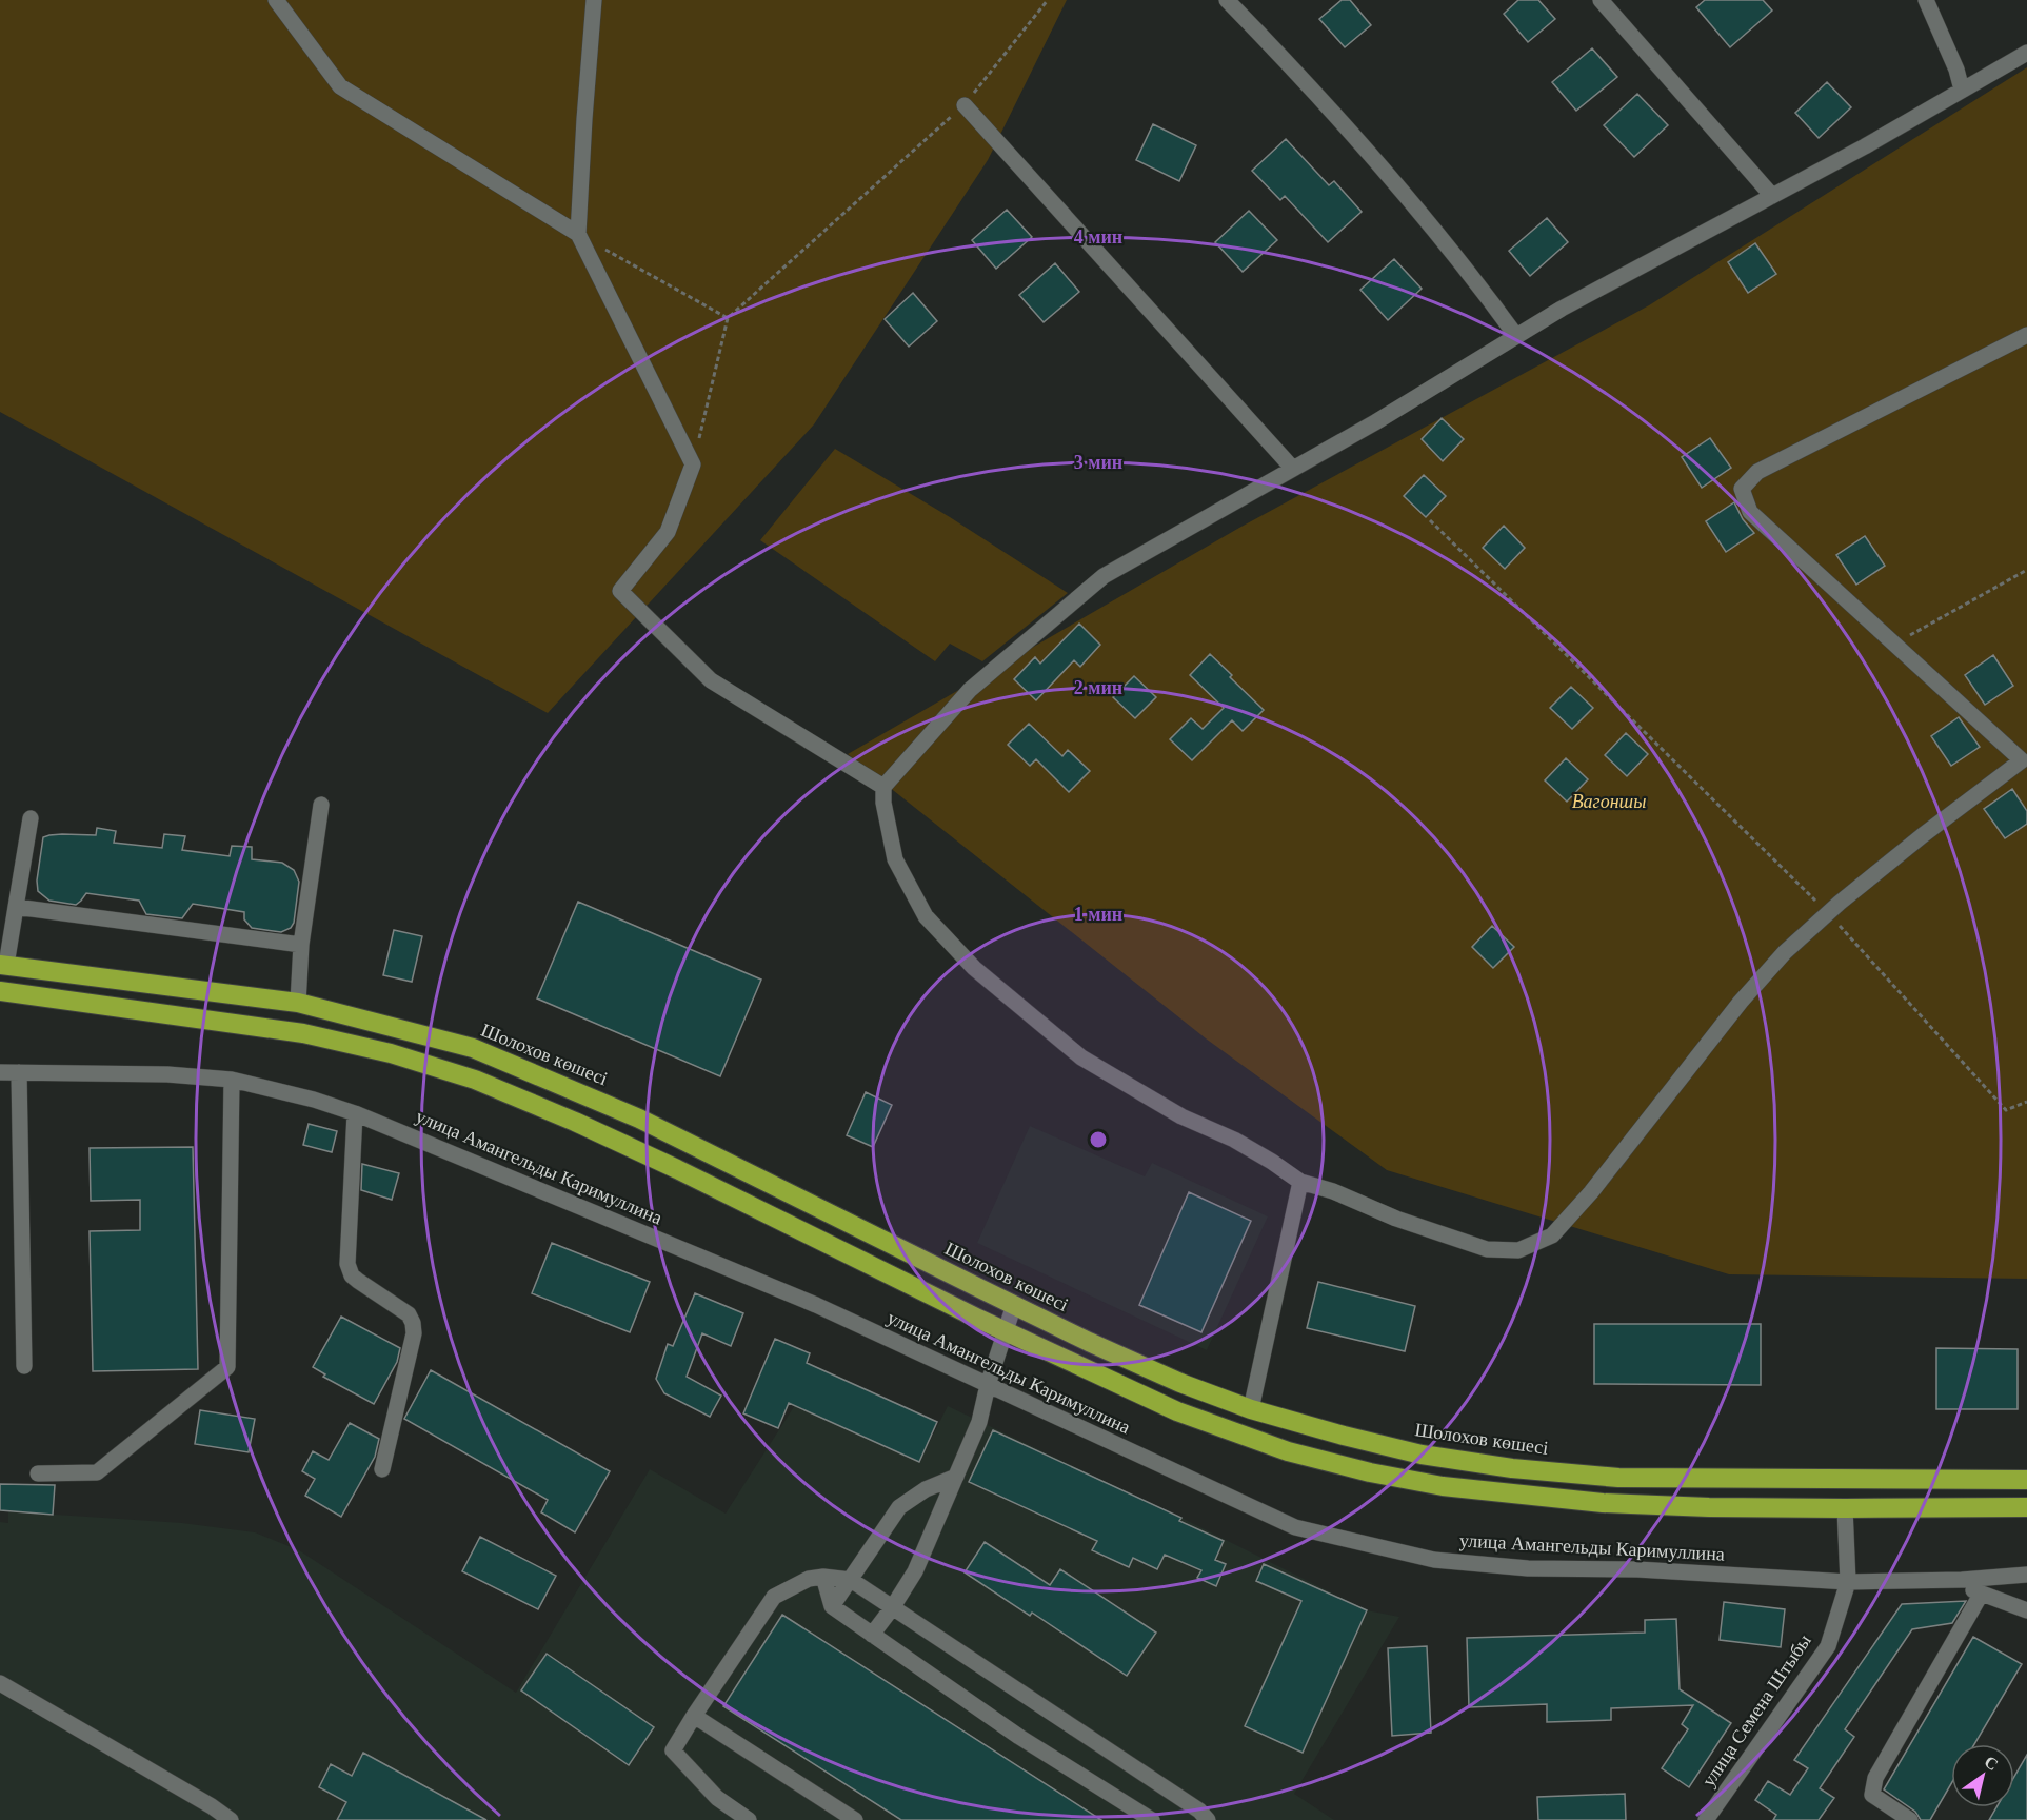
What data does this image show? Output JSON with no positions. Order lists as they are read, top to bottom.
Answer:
{
  "streets": {
    "highway": ["Шолохов көшесі"],
    "street": ["улица Амангельды Каримуллина", "улица Семена Штыбы"]
  },
  "crossings": [
    ["улица Амангельды Каримуллина", "улица Семена Штыбы"]
  ],
  "parks": ["Вагоншы"],
  "north": "top right",
  "rings": [
    "4 мин",
    "3 мин",
    "2 мин",
    "1 мин"
  ]
}
